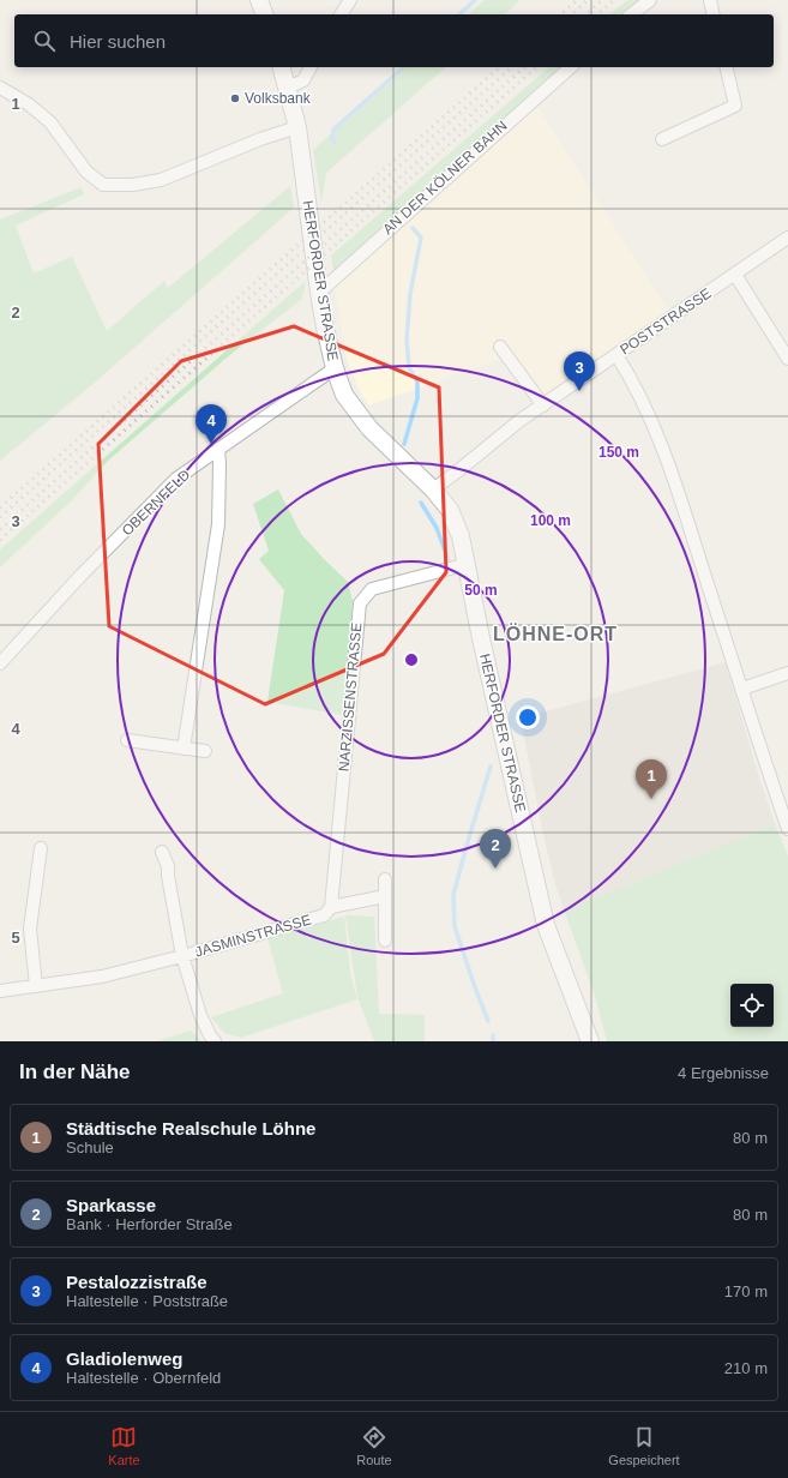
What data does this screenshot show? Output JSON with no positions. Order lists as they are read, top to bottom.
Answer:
{
  "streets": {
    "main road": ["HERFORDER STRASSE"],
    "street": [
      "AN DER KÖLNER BAHN",
      "POSTSTRASSE",
      "OBERNFELD",
      "NARZISSENSTRASSE",
      "JASMINSTRASSE"
    ]
  },
  "crossings": [
    ["AN DER KÖLNER BAHN", "HERFORDER STRASSE"],
    ["HERFORDER STRASSE", "POSTSTRASSE"],
    ["HERFORDER STRASSE", "OBERNFELD"],
    ["HERFORDER STRASSE", "NARZISSENSTRASSE"],
    ["NARZISSENSTRASSE", "JASMINSTRASSE"]
  ],
  "districts": ["LÖHNE-ORT"],
  "places": ["Volksbank"],
  "page": {
    "search": "Hier suchen",
    "pins": [
      "3",
      "4",
      "1",
      "2"
    ],
    "heading": ["In der Nähe", "4 Ergebnisse"],
    "list": [
      {
        "mark": "1",
        "name": "Städtische Realschule Löhne",
        "note": "Schule",
        "value": "80 m"
      },
      {
        "mark": "2",
        "name": "Sparkasse",
        "note": "Bank · Herforder Straße",
        "value": "80 m"
      },
      {
        "mark": "3",
        "name": "Pestalozzistraße",
        "note": "Haltestelle · Poststraße",
        "value": "170 m"
      },
      {
        "mark": "4",
        "name": "Gladiolenweg",
        "note": "Haltestelle · Obernfeld",
        "value": "210 m"
      }
    ],
    "nav": ["Karte", "Route", "Gespeichert"]
  },
  "grid": {
    "rows": [
      "1",
      "2",
      "3",
      "4",
      "5"
    ]
  },
  "rings": ["150 m", "100 m", "50 m"]
}
